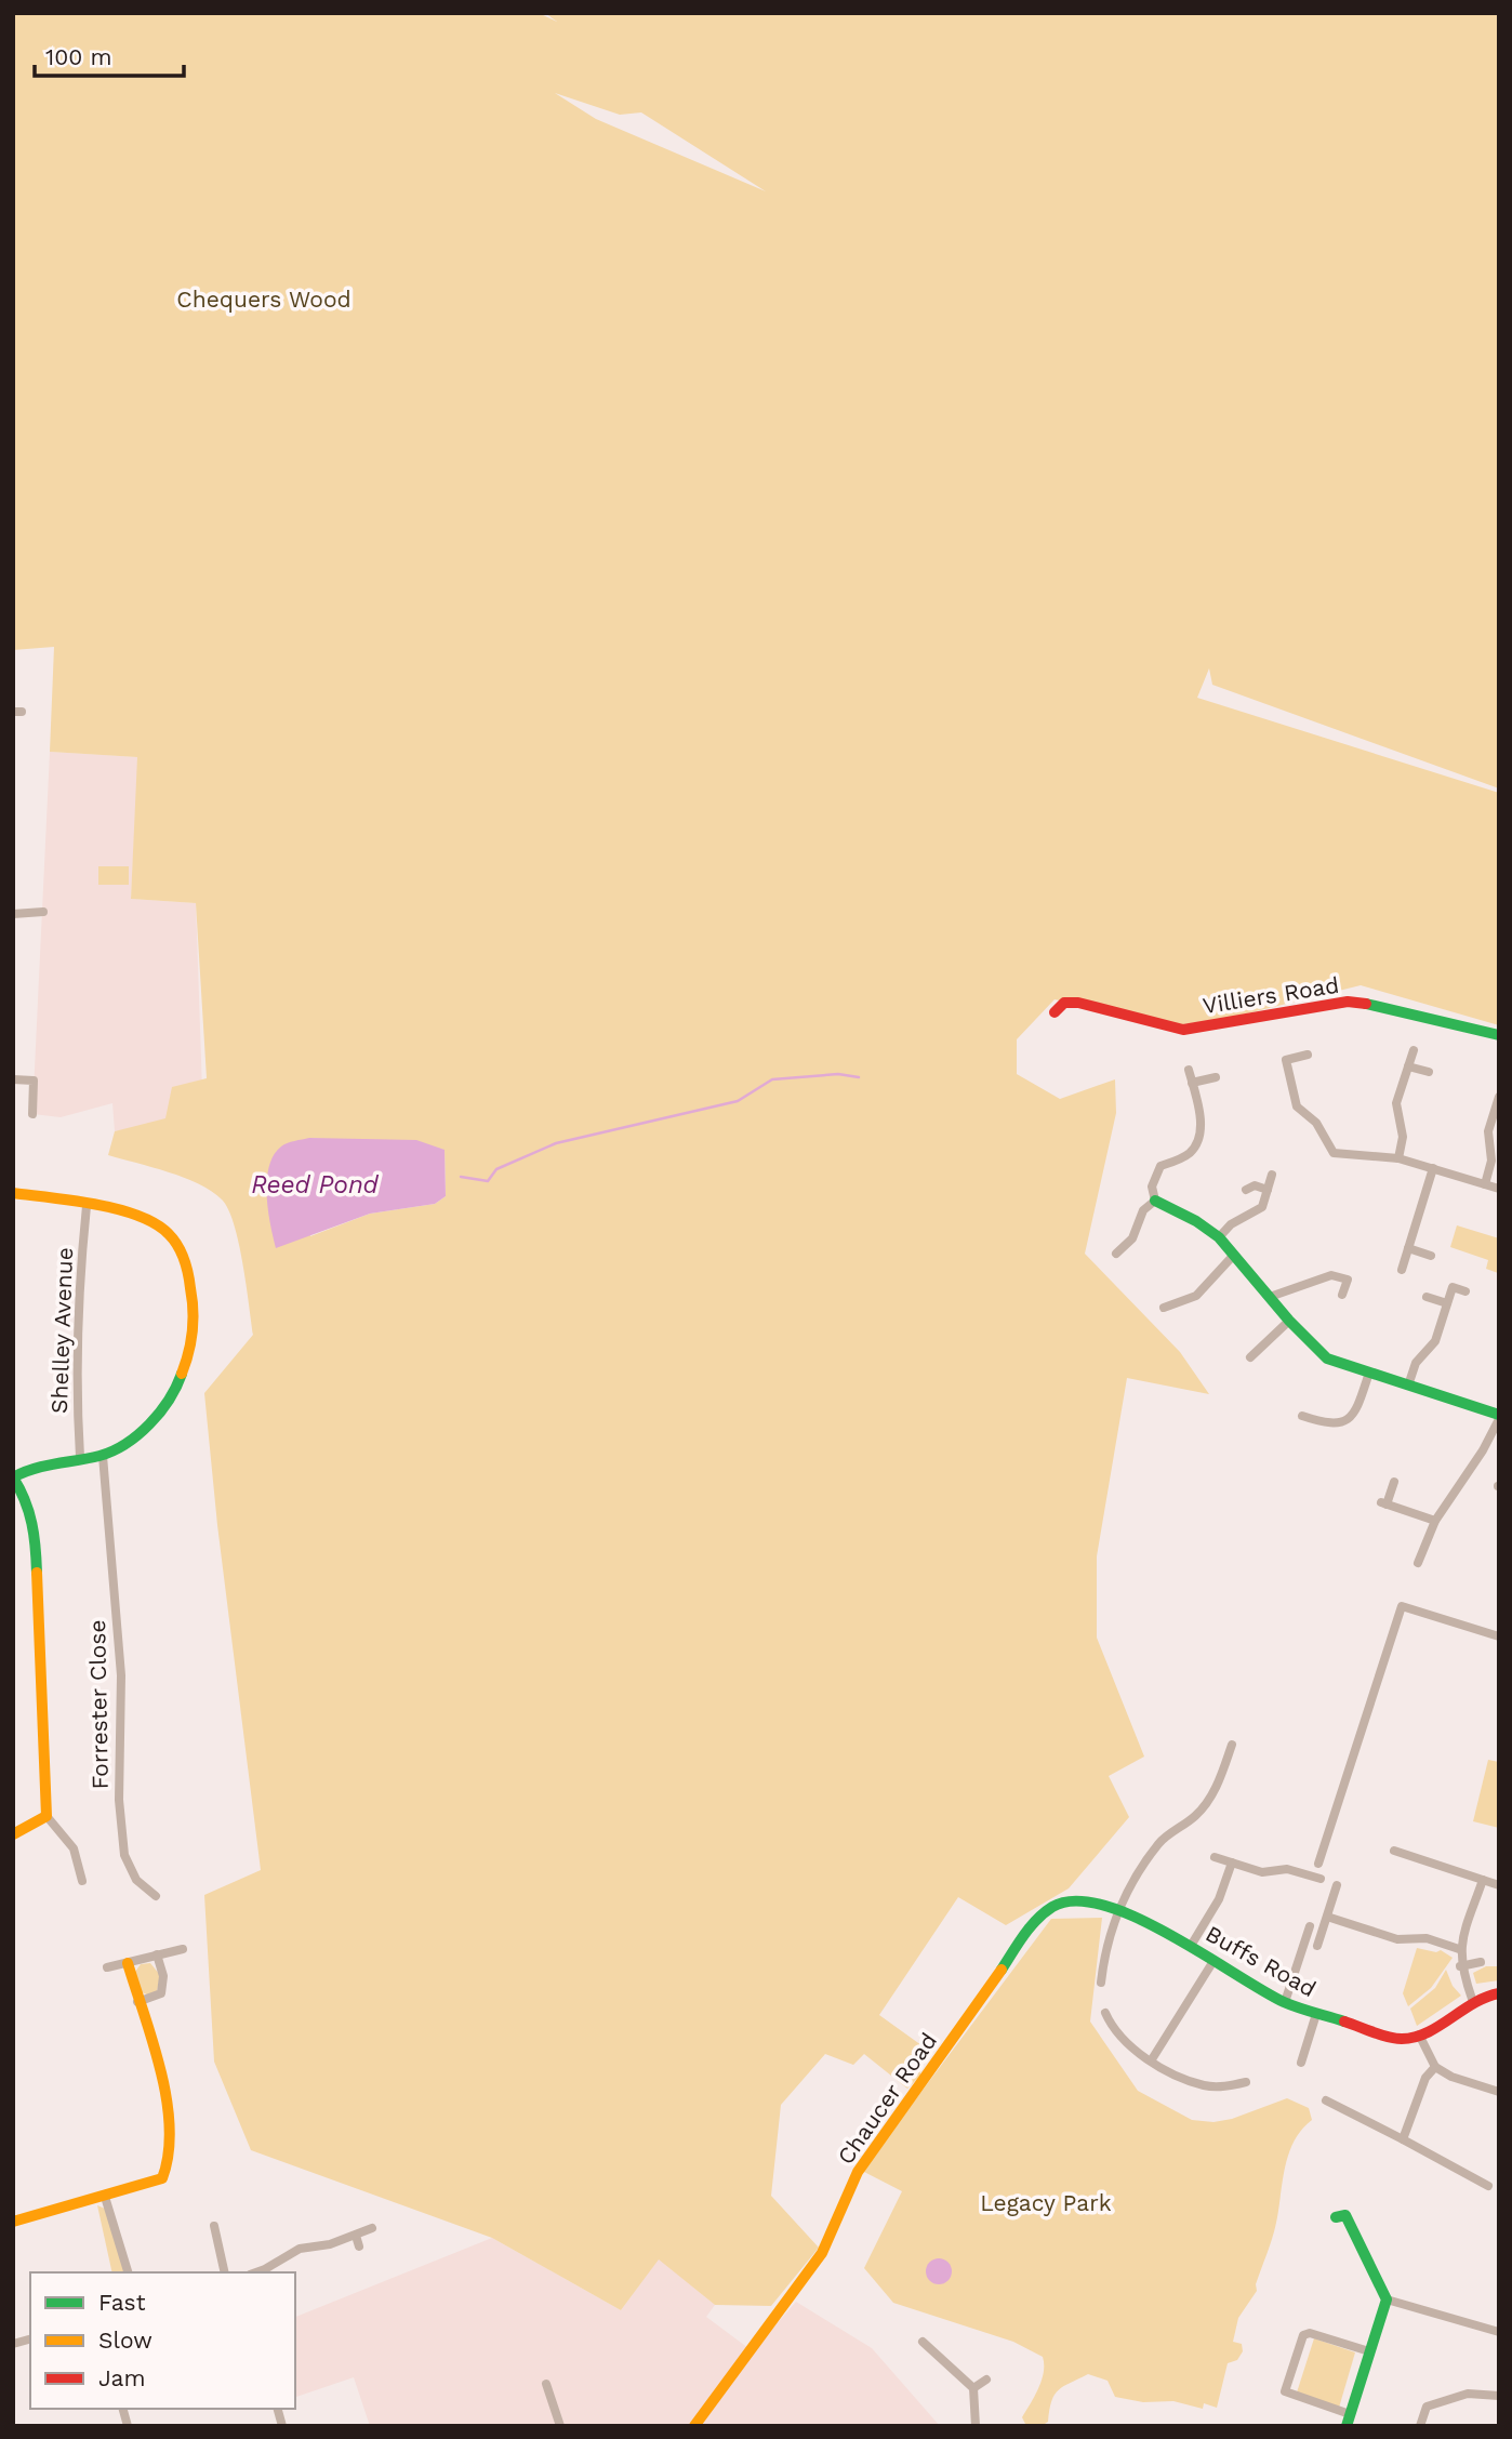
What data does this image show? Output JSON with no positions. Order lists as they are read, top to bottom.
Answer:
{
  "streets": {
    "street": [
      "Villiers Road",
      "Shelley Avenue",
      "Forrester Close",
      "Buffs Road",
      "Chaucer Road"
    ]
  },
  "crossings": [
    ["Buffs Road", "Chaucer Road"]
  ],
  "water": ["Reed Pond"],
  "parks": ["Chequers Wood", "Legacy Park"],
  "legend": ["Fast", "Slow", "Jam"],
  "scale_bar": "100 m"
}
